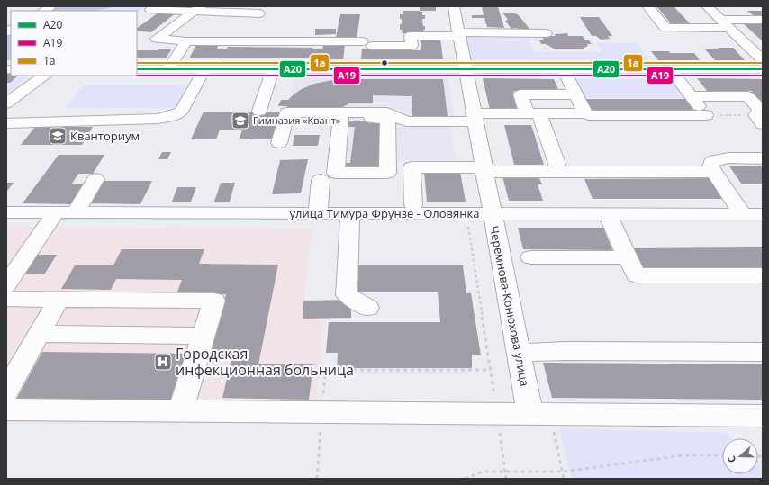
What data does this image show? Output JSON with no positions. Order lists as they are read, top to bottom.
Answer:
{
  "streets": {
    "street": ["улица Тимура Фрунзе - Оловянка", "Черемнова-Конюхова улица"]
  },
  "crossings": [
    ["улица Тимура Фрунзе - Оловянка", "Черемнова-Конюхова улица"]
  ],
  "places": {
    "school or university": ["Гимназия «Квант»", "Кванториум"],
    "hospital": ["Городская инфекционная больница"]
  },
  "lines": ["transit line 1a", "transit line А20", "transit line A19"],
  "legend": ["А20", "A19", "1a"],
  "north": "left"
}
